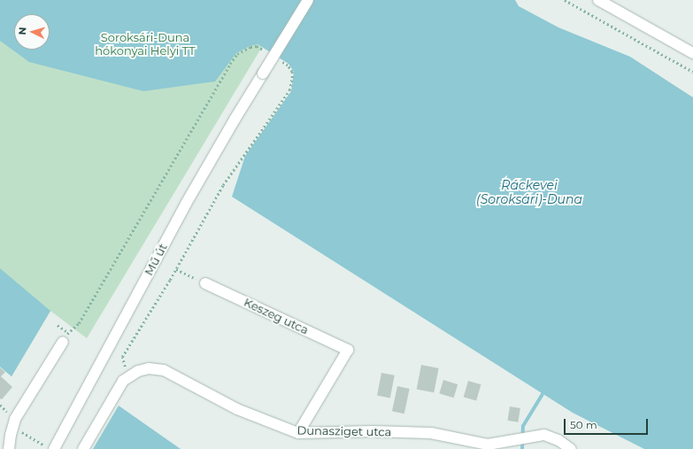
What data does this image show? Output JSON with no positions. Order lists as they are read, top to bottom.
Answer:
{
  "streets": {
    "street": ["Mű út", "Keszeg utca", "Dunasziget utca"]
  },
  "crossings": [
    ["Keszeg utca", "Dunasziget utca"]
  ],
  "water": ["Ráckevei (Soroksári)-Duna"],
  "parks": ["Soroksári-Duna hókonyai Helyi TT"],
  "scale_bar": "50 m",
  "north": "left"
}
